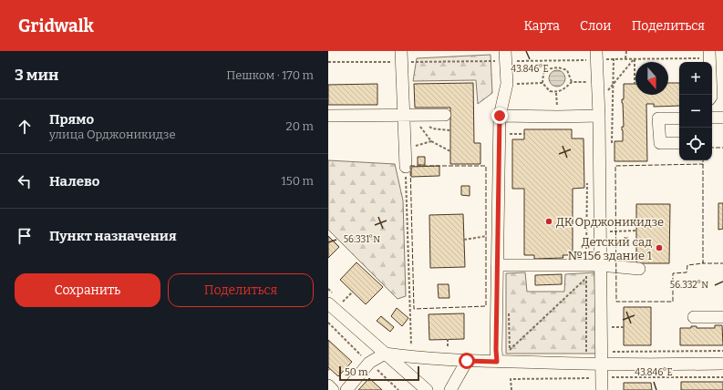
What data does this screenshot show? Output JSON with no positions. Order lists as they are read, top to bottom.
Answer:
{
  "places": ["ДК Орджоникидзе", "Детский сад №156 здание 1"],
  "scale_bar": "50 m",
  "north": "bottom",
  "page": {
    "header": "Gridwalk",
    "nav": ["Карта", "Слои", "Поделиться"],
    "heading": ["3 мин", "Пешком · 170 m"],
    "map_buttons": ["+", "−"],
    "list": [
      ["Прямо", "улица Орджоникидзе", "20 m"],
      ["Налево", "150 m"],
      "Пункт назначения"
    ],
    "buttons": ["Сохранить", "Поделиться"],
    "scale": "50 m"
  },
  "coordinates": ["43.846°E", "56.331°N", "56.332°N"]
}
